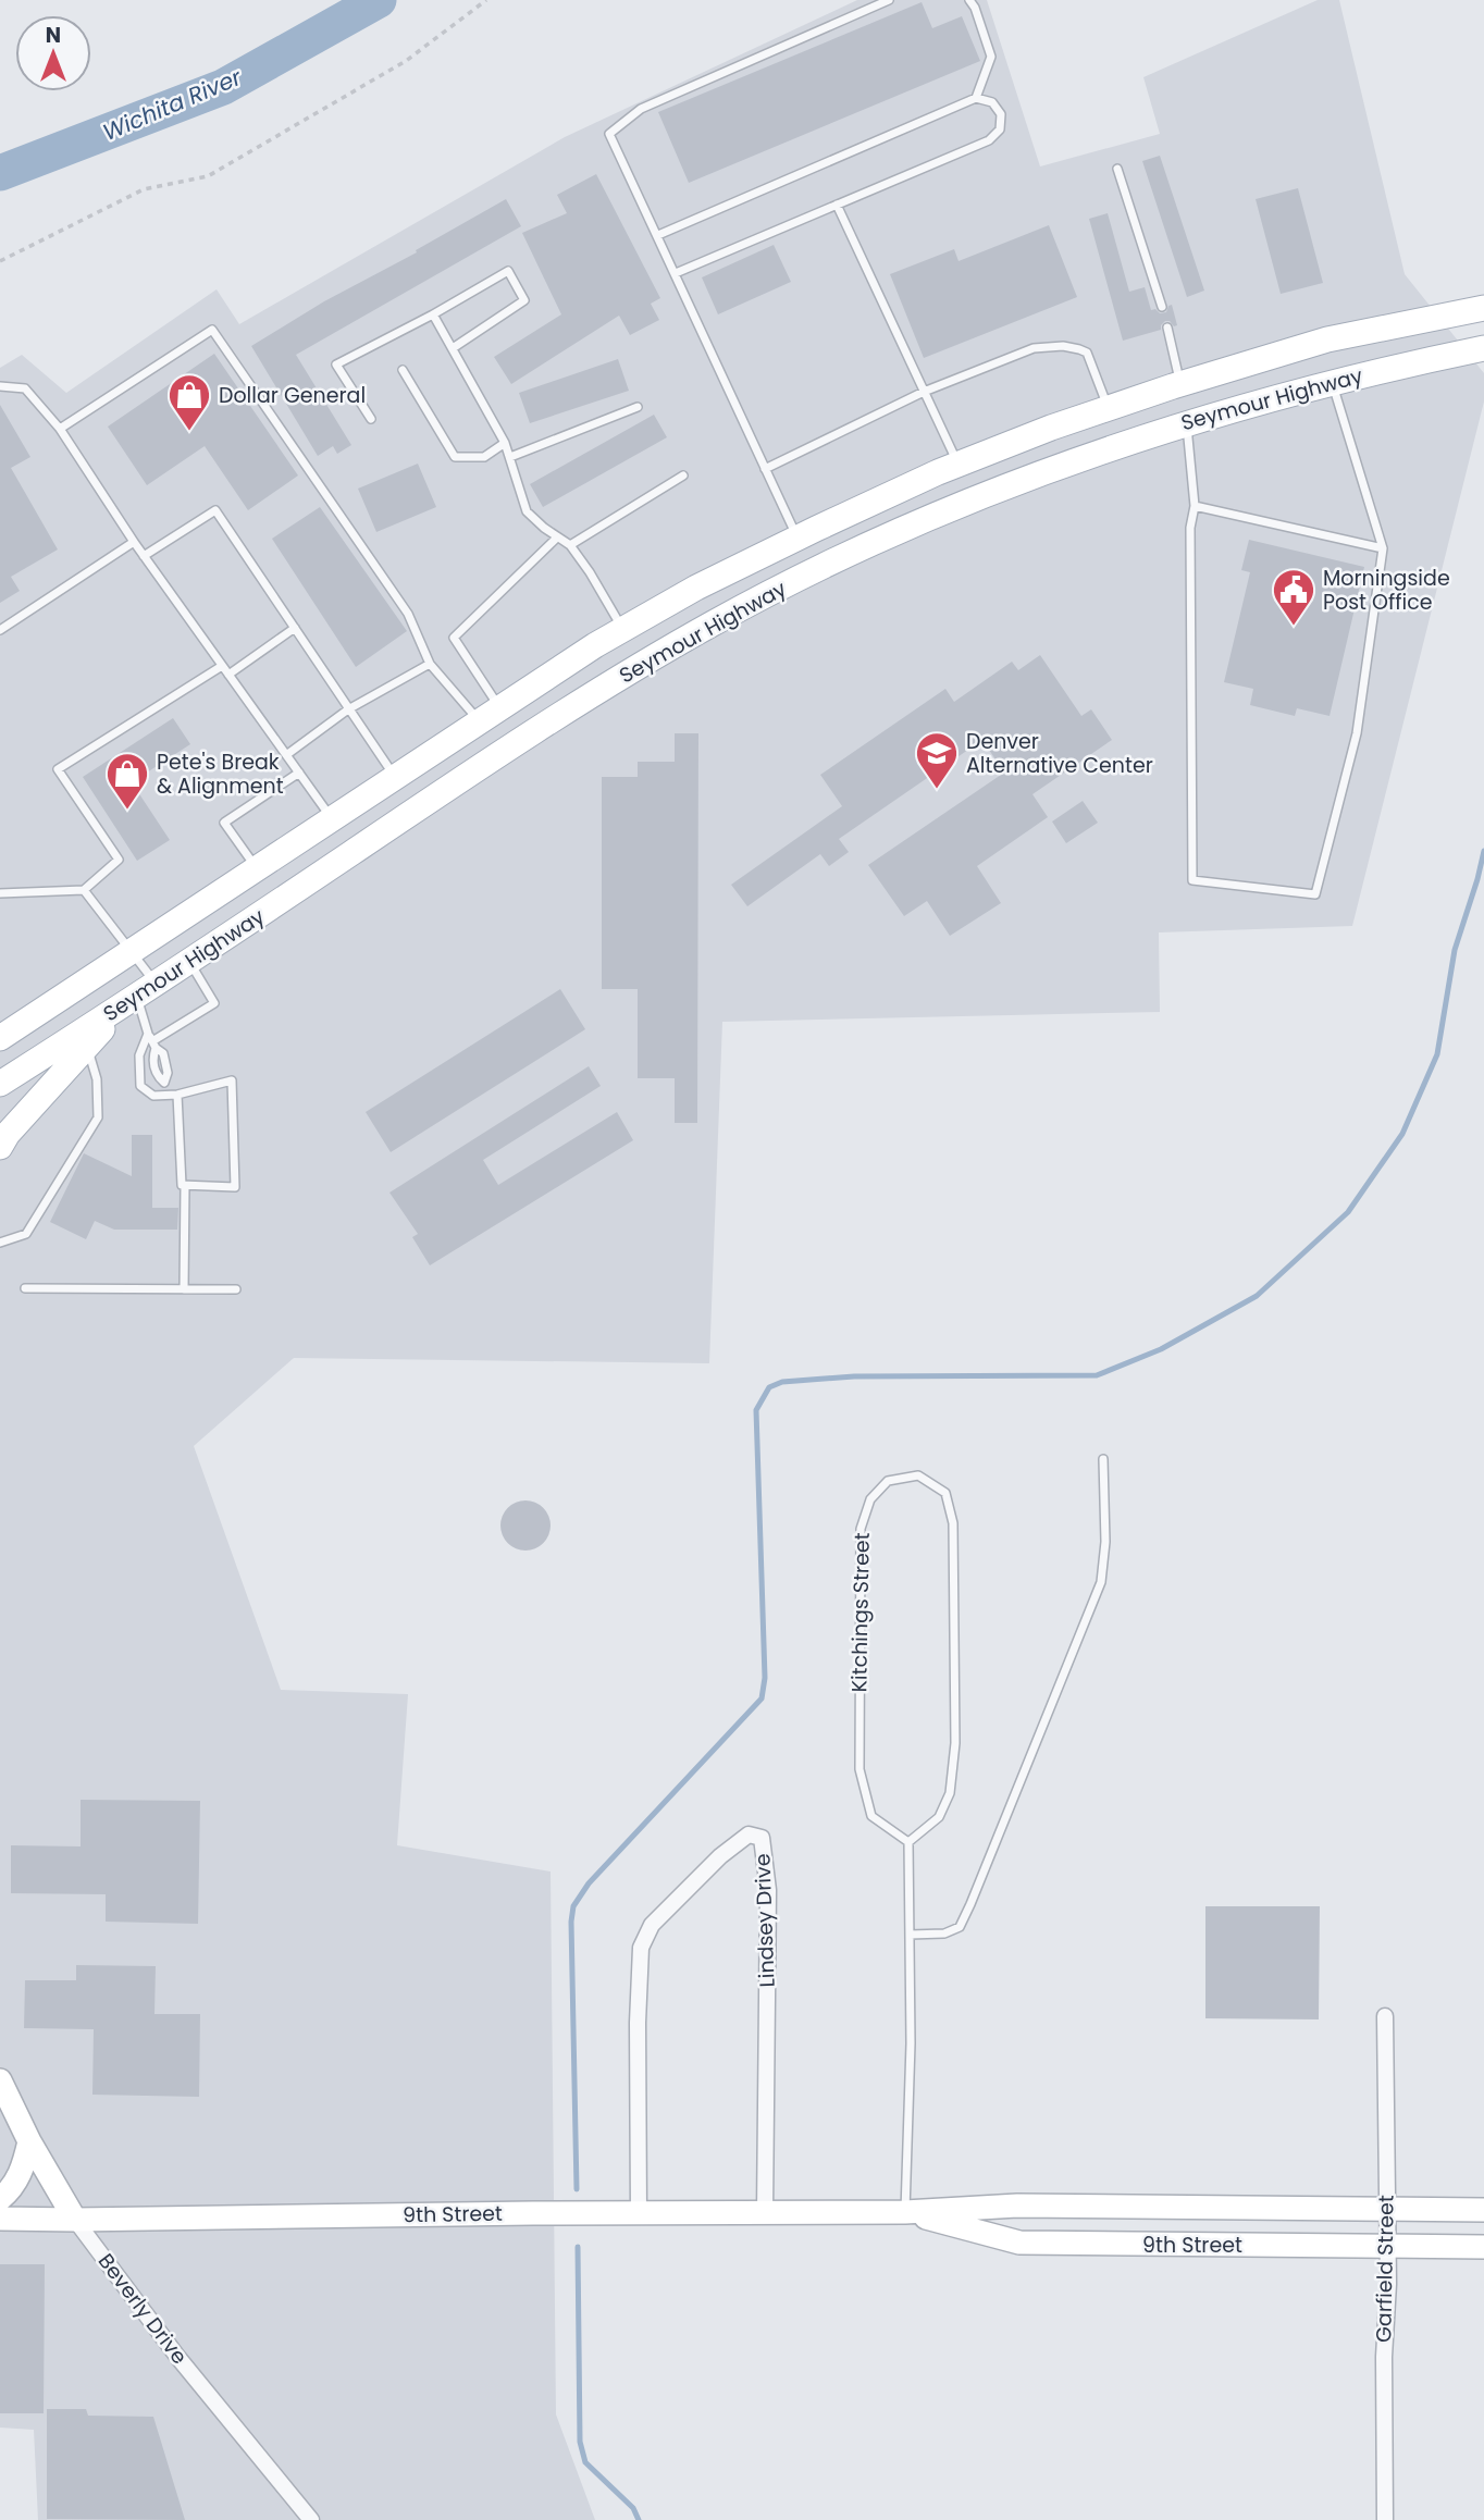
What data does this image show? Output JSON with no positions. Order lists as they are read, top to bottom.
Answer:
{
  "streets": {
    "main road": ["Seymour Highway"],
    "street": [
      "Lindsey Drive",
      "9th Street",
      "Garfield Street",
      "Beverly Drive"
    ],
    "lane": ["Kitchings Street"]
  },
  "crossings": [
    ["Lindsey Drive", "9th Street"],
    ["9th Street", "Garfield Street"],
    ["9th Street", "Beverly Drive"]
  ],
  "water": ["Wichita River"],
  "places": {
    "shop": ["Dollar General", "Pete's Break & Alignment"],
    "public building": ["Morningside Post Office"],
    "school or university": ["Denver Alternative Center"]
  },
  "north": "top"
}
